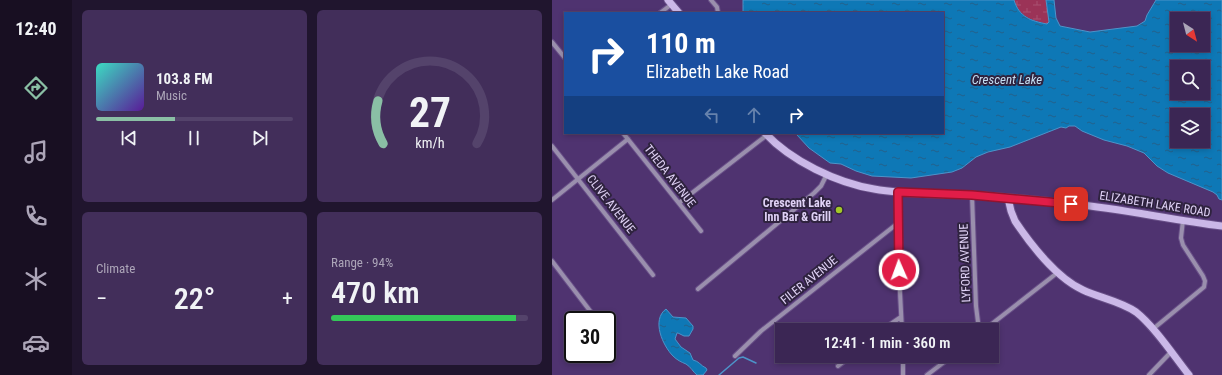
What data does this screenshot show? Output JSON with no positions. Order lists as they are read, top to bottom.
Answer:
{
  "streets": {
    "street": [
      "THEDA AVENUE",
      "CLIVE AVENUE",
      "ELIZABETH LAKE ROAD",
      "LYFORD AVENUE",
      "FILER AVENUE"
    ]
  },
  "crossings": [
    ["ELIZABETH LAKE ROAD", "LYFORD AVENUE"]
  ],
  "water": ["Crescent Lake"],
  "places": ["Crescent Lake Inn Bar & Grill"],
  "north": "bottom right",
  "page": {
    "tabs": "12:40",
    "turn": ["110 m", "Elizabeth Lake Road"],
    "song": ["103.8 FM", "Music"],
    "tile": [
      "Climate",
      ["Range · 94%", "470 km"]
    ],
    "heat": ["−", "22°", "+"],
    "limit": "30",
    "trip": "12:41 · 1 min · 360 m",
    "gauge": ["27", "km/h"]
  }
}
